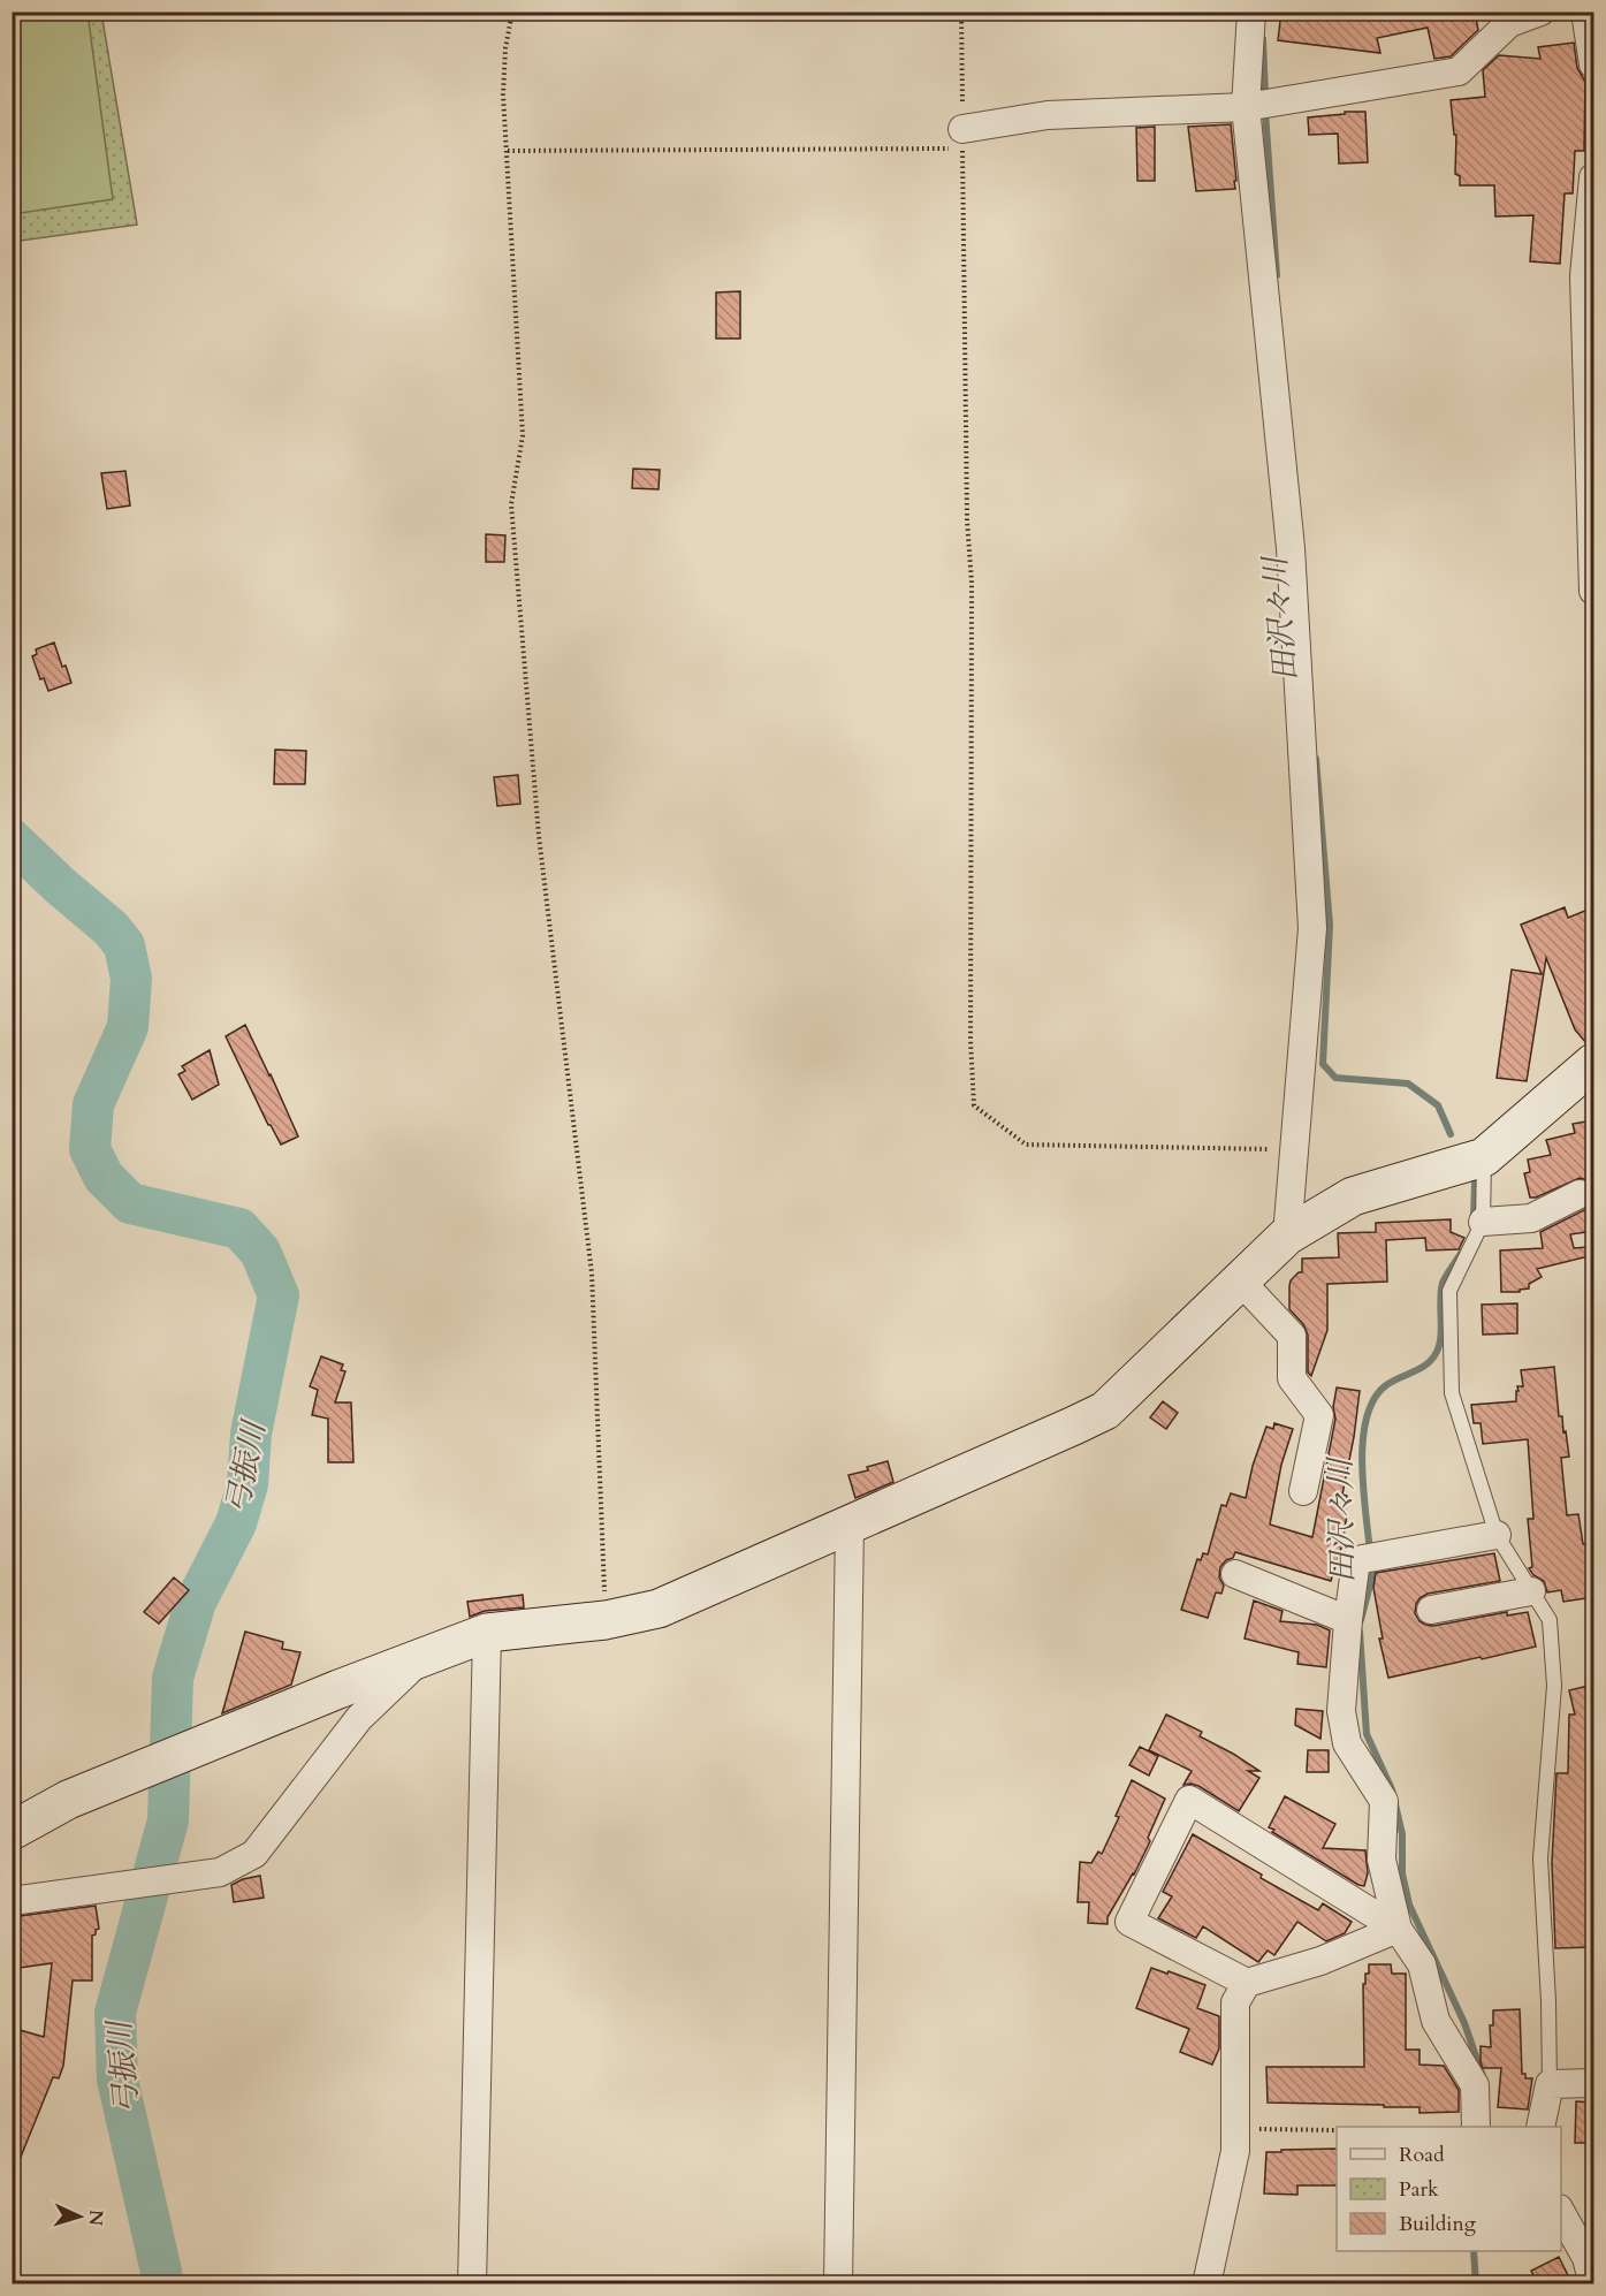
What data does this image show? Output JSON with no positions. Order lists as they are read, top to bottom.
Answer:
{
  "water": ["田沢々川", "弓振川"],
  "legend": ["Road", "Park", "Building"],
  "north": "right"
}
